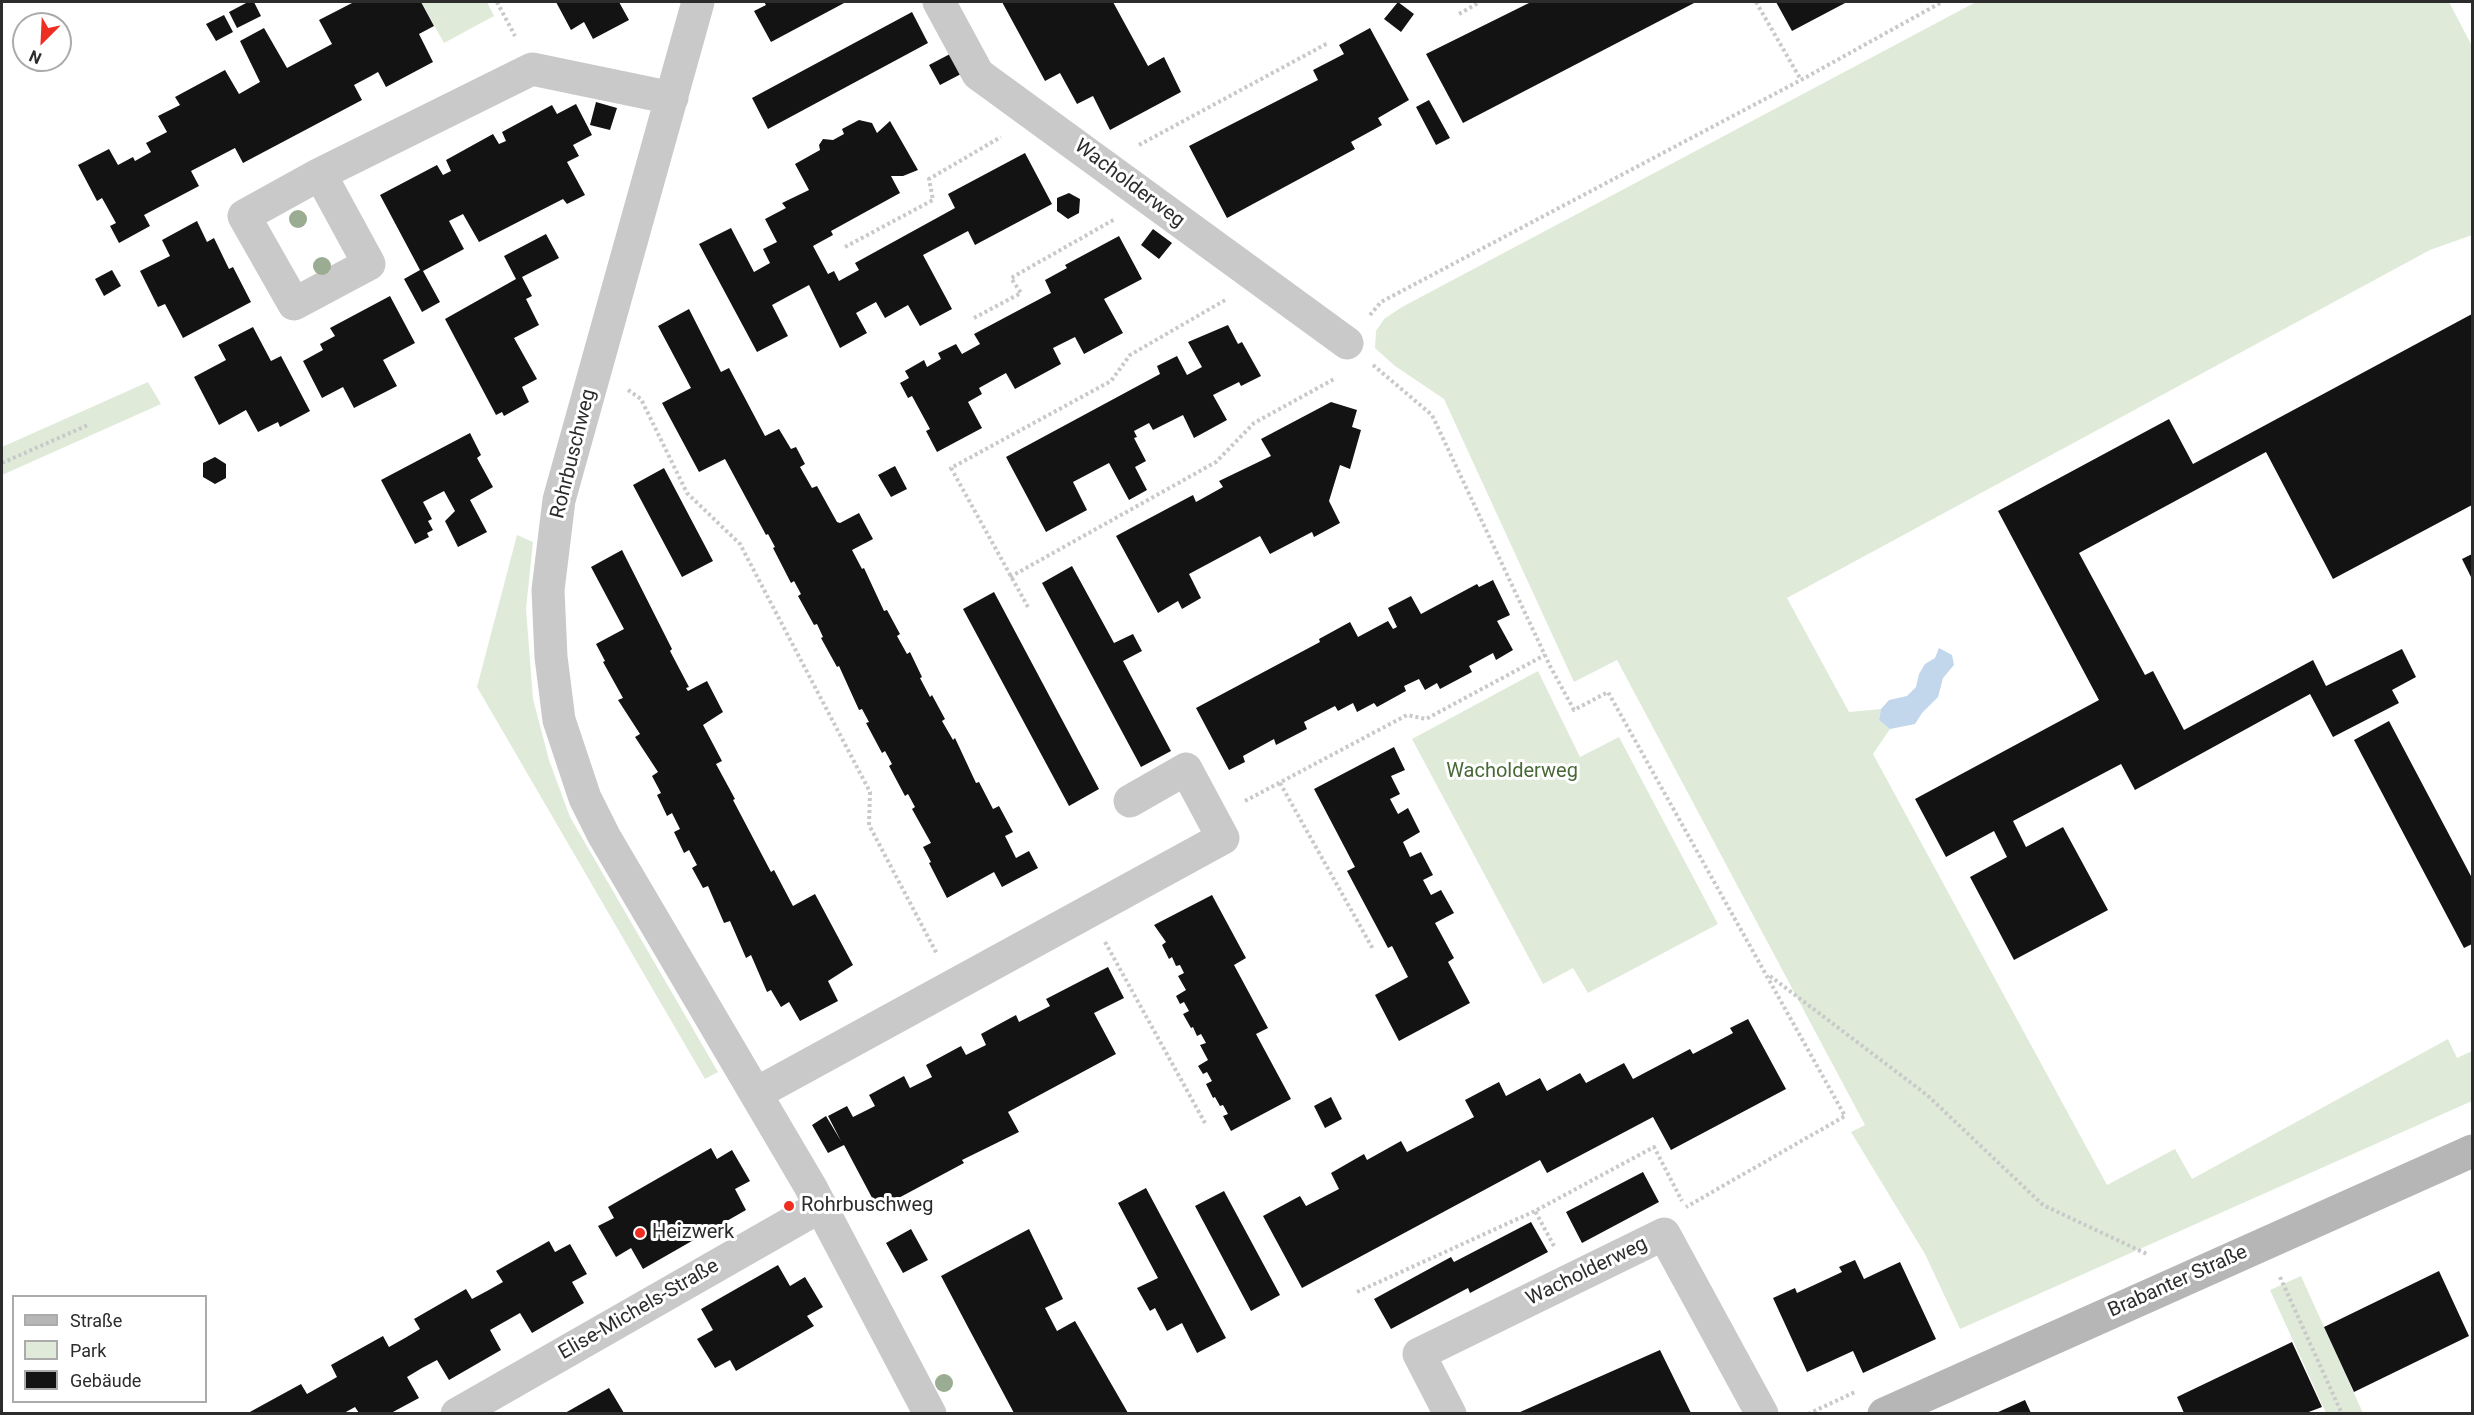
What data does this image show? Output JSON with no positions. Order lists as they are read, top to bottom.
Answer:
{
  "streets": {
    "main road": ["Brabanter Straße"],
    "street": ["Wacholderweg", "Rohrbuschweg", "Elise-Michels-Straße"]
  },
  "crossings": [
    ["Rohrbuschweg", "Elise-Michels-Straße"]
  ],
  "parks": ["Wacholderweg"],
  "places": ["Rohrbuschweg", "Heizwerk"],
  "legend": ["Straße", "Park", "Gebäude"],
  "north": "bottom left"
}
